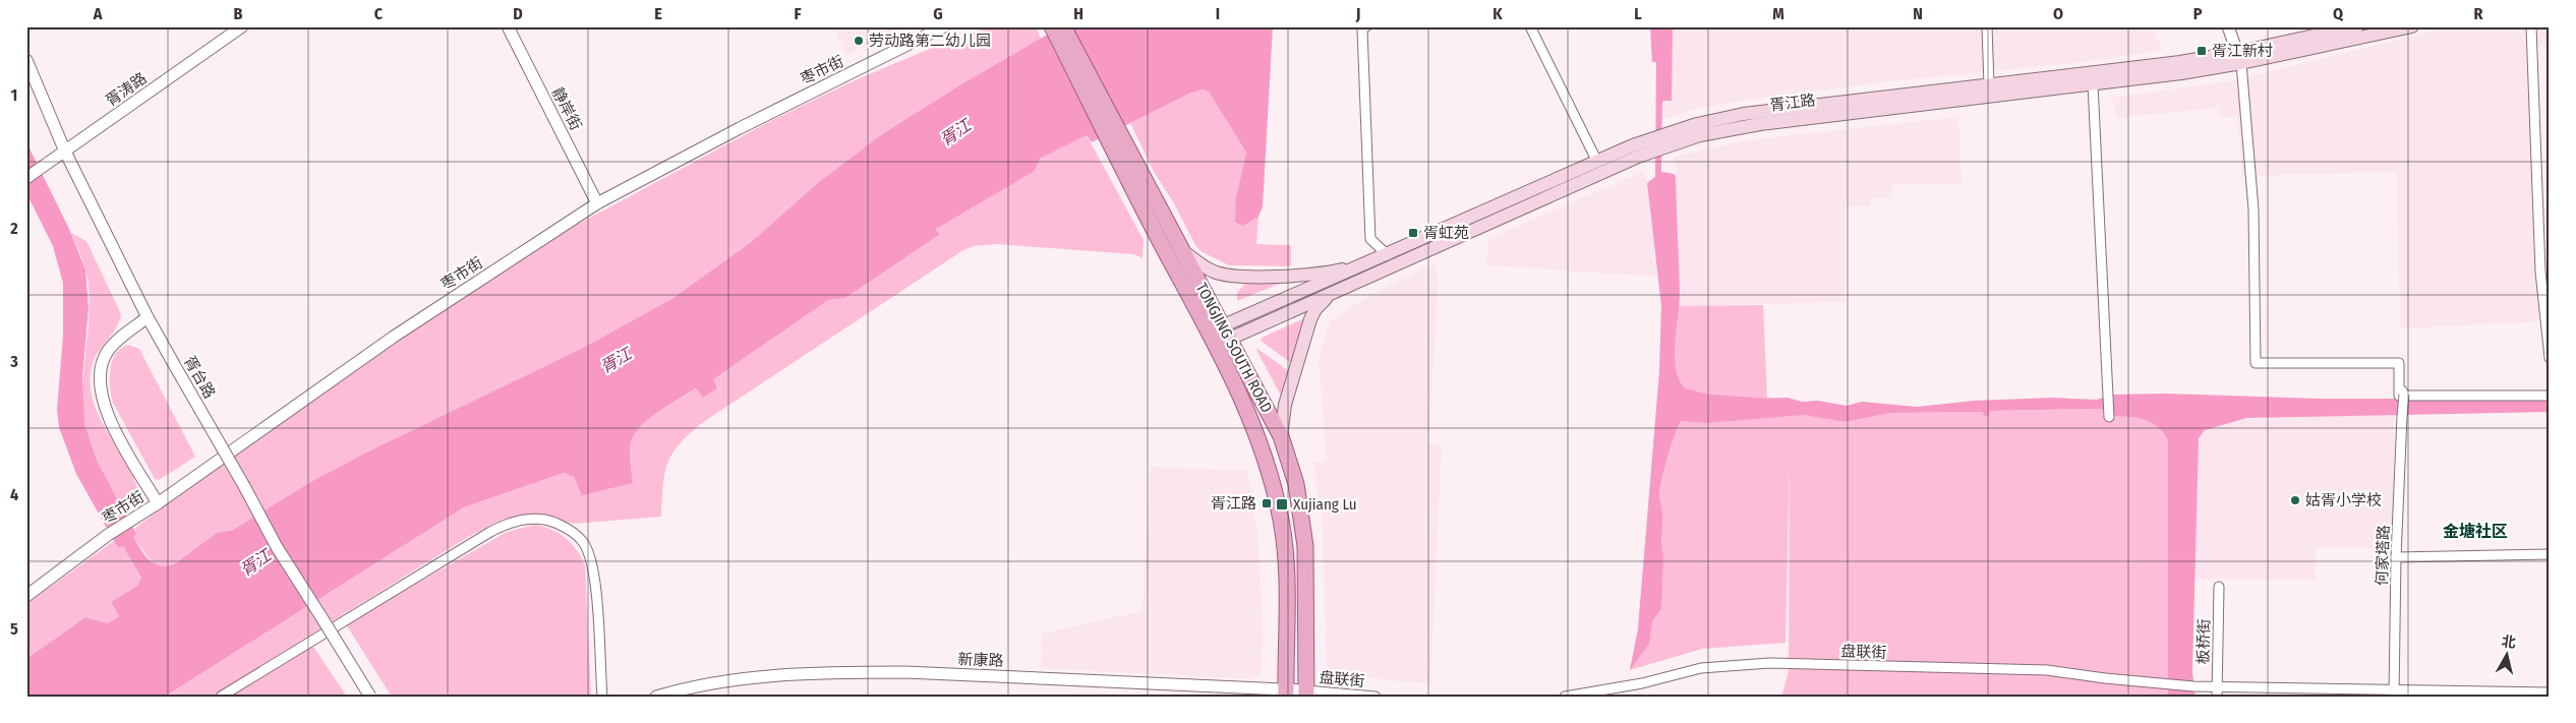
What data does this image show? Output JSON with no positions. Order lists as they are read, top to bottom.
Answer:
{
  "streets": {
    "main road": ["胥江路", "TONGJING SOUTH ROAD"],
    "street": [
      "枣市街",
      "胥涛路",
      "静岸街",
      "胥台路",
      "何家塔路",
      "板桥街",
      "盘联街",
      "新康路"
    ]
  },
  "crossings": [
    ["枣市街", "静岸街"],
    ["胥涛路", "胥台路"],
    ["胥江路", "TONGJING SOUTH ROAD"],
    ["胥江路", "何家塔路"],
    ["TONGJING SOUTH ROAD", "盘联街"],
    ["TONGJING SOUTH ROAD", "新康路"],
    ["何家塔路", "盘联街"],
    ["板桥街", "盘联街"],
    ["盘联街", "新康路"]
  ],
  "districts": ["金塘社区"],
  "water": ["胥江"],
  "places": {
    "other": ["劳动路第二幼儿园", "姑胥小学校"],
    "transit": [
      "胥江新村",
      "胥虹苑",
      "胥江路",
      "Xujiang Lu"
    ]
  },
  "north": "top",
  "grid": {
    "columns": [
      "A",
      "B",
      "C",
      "D",
      "E",
      "F",
      "G",
      "H",
      "I",
      "J",
      "K",
      "L",
      "M",
      "N",
      "O",
      "P",
      "Q",
      "R"
    ],
    "rows": [
      "1",
      "2",
      "3",
      "4",
      "5"
    ]
  }
}
